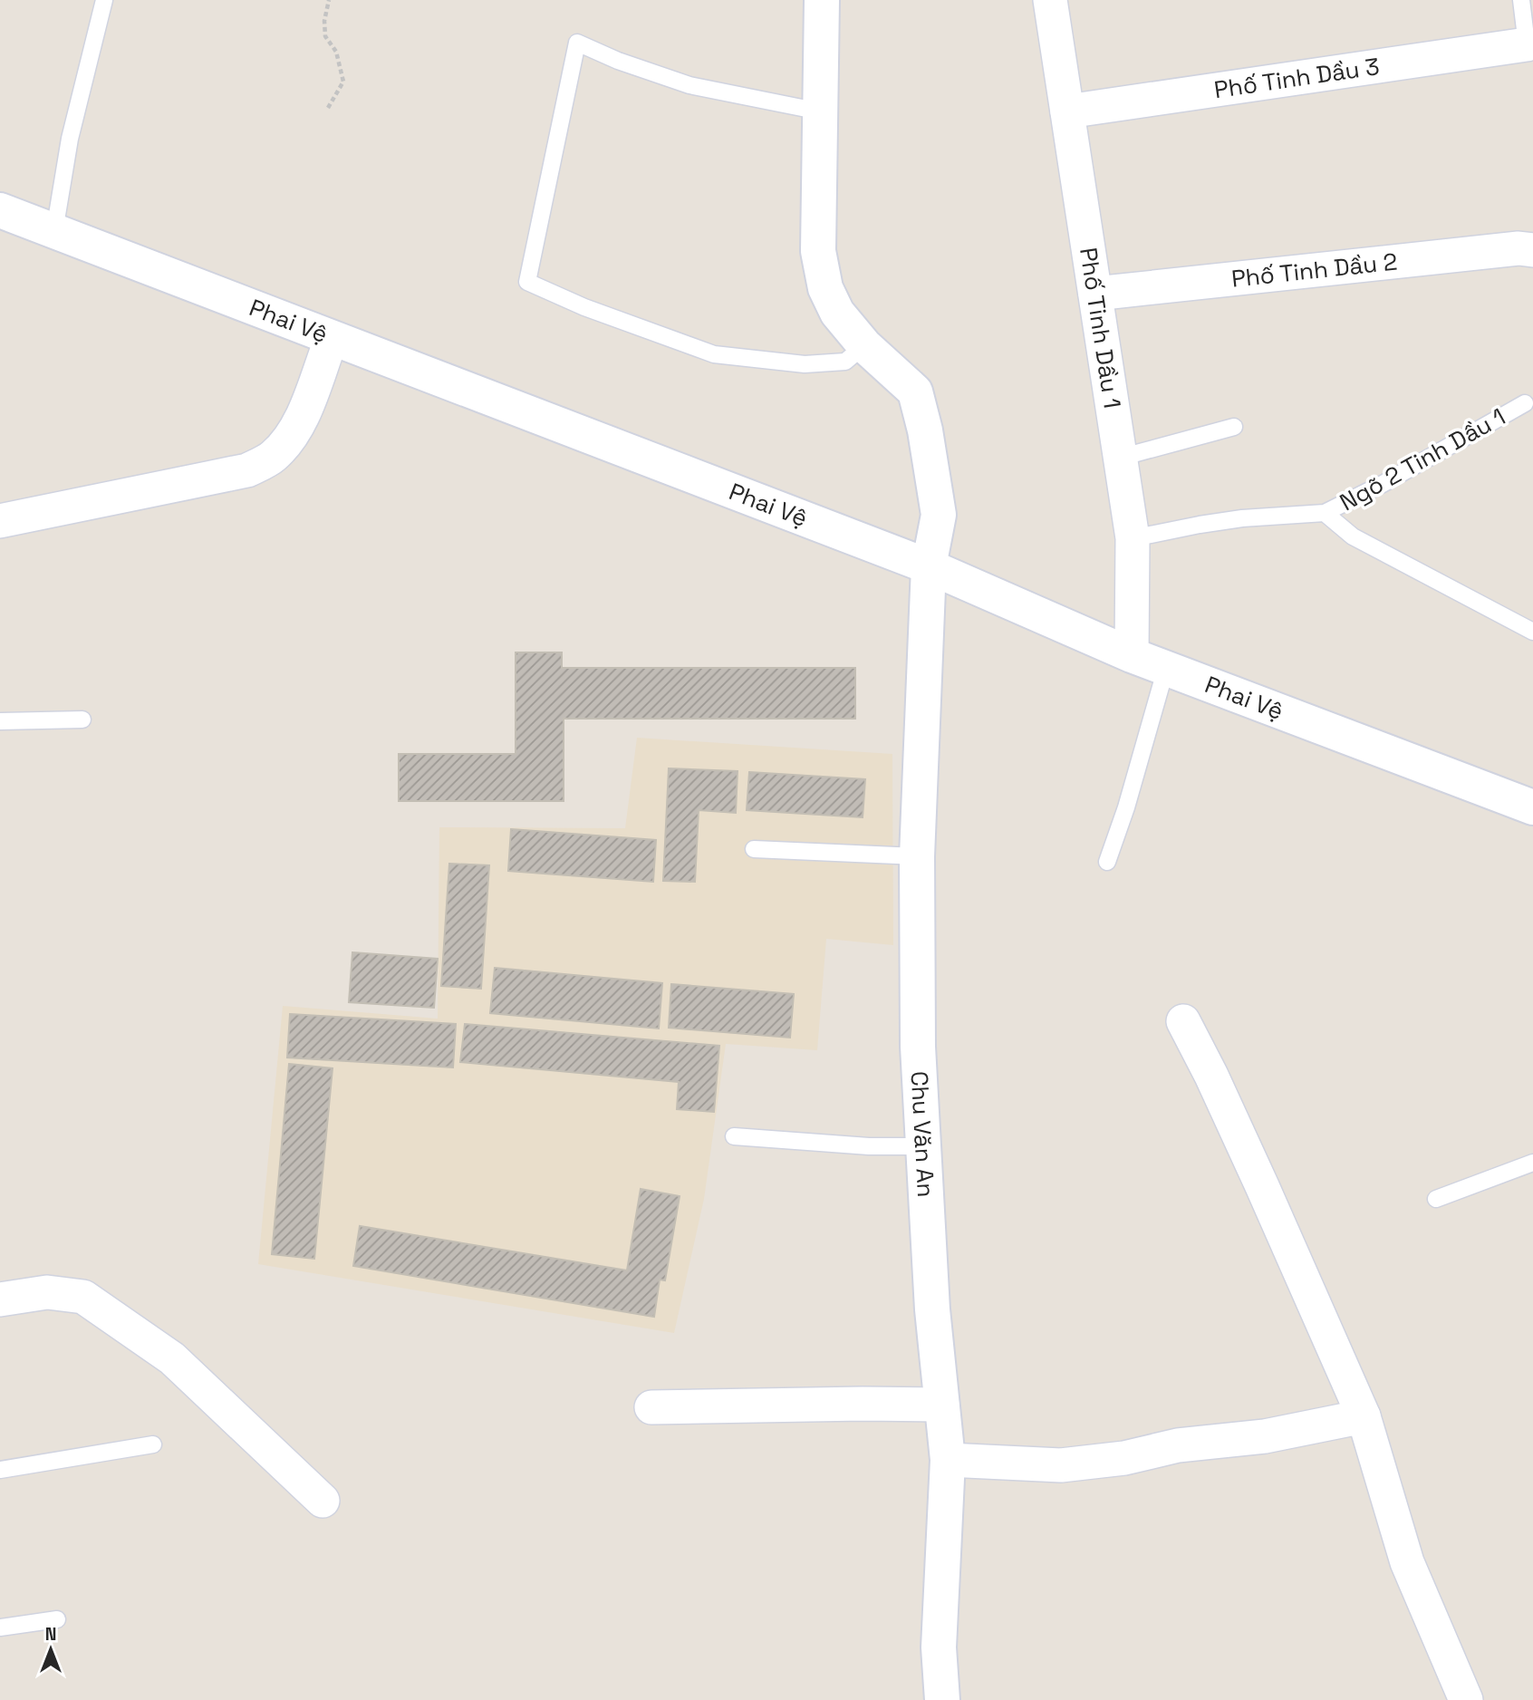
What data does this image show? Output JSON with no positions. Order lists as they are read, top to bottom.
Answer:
{
  "streets": {
    "street": [
      "Phố Tinh Dầu 3",
      "Phố Tinh Dầu 2",
      "Phai Vệ",
      "Phố Tinh Dầu 1",
      "Chu Văn An"
    ],
    "lane": ["Ngõ 2 Tinh Dầu 1"]
  },
  "crossings": [
    ["Phố Tinh Dầu 3", "Phố Tinh Dầu 1"],
    ["Phố Tinh Dầu 2", "Phố Tinh Dầu 1"],
    ["Phai Vệ", "Phố Tinh Dầu 1"],
    ["Phai Vệ", "Chu Văn An"],
    ["Phố Tinh Dầu 1", "Ngõ 2 Tinh Dầu 1"]
  ],
  "north": "top"
}
